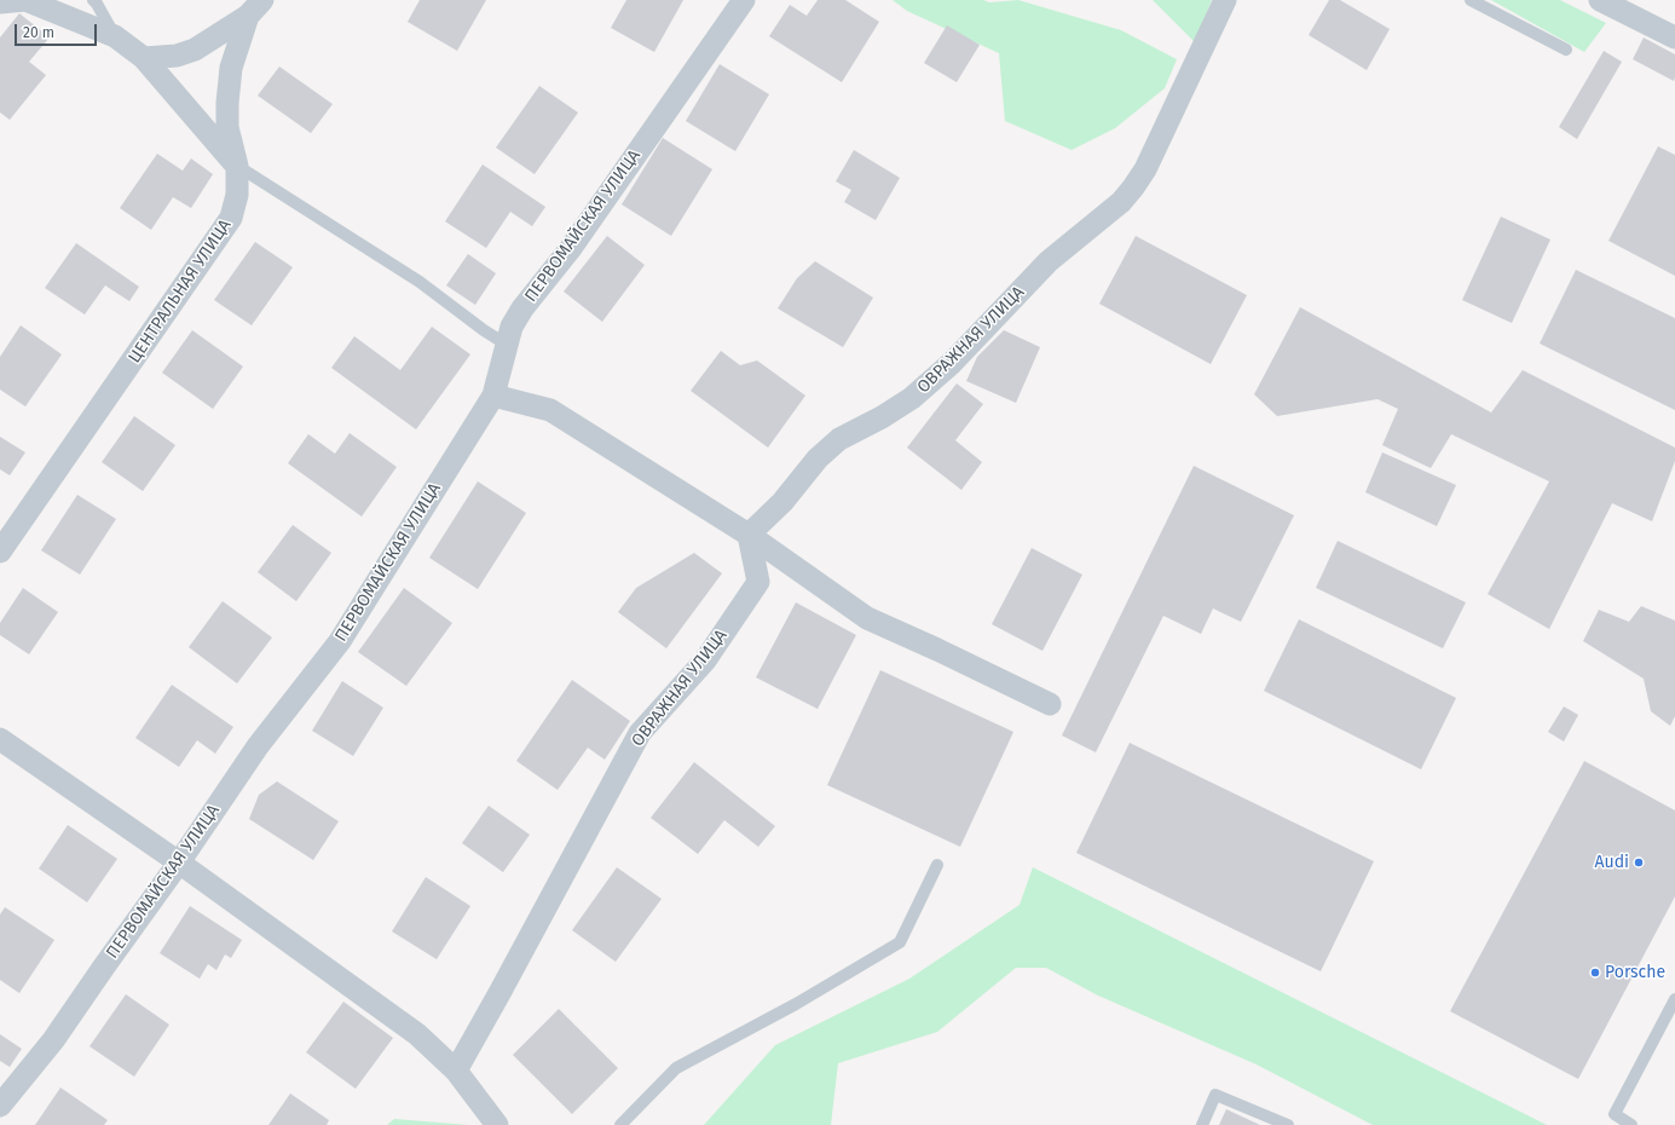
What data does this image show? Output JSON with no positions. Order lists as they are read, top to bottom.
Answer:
{
  "streets": {
    "street": ["ПЕРВОМАЙСКАЯ УЛИЦА", "ЦЕНТРАЛЬНАЯ УЛИЦА", "ОВРАЖНАЯ УЛИЦА"]
  },
  "places": ["Audi", "Porsche"],
  "scale_bar": "20 m"
}
